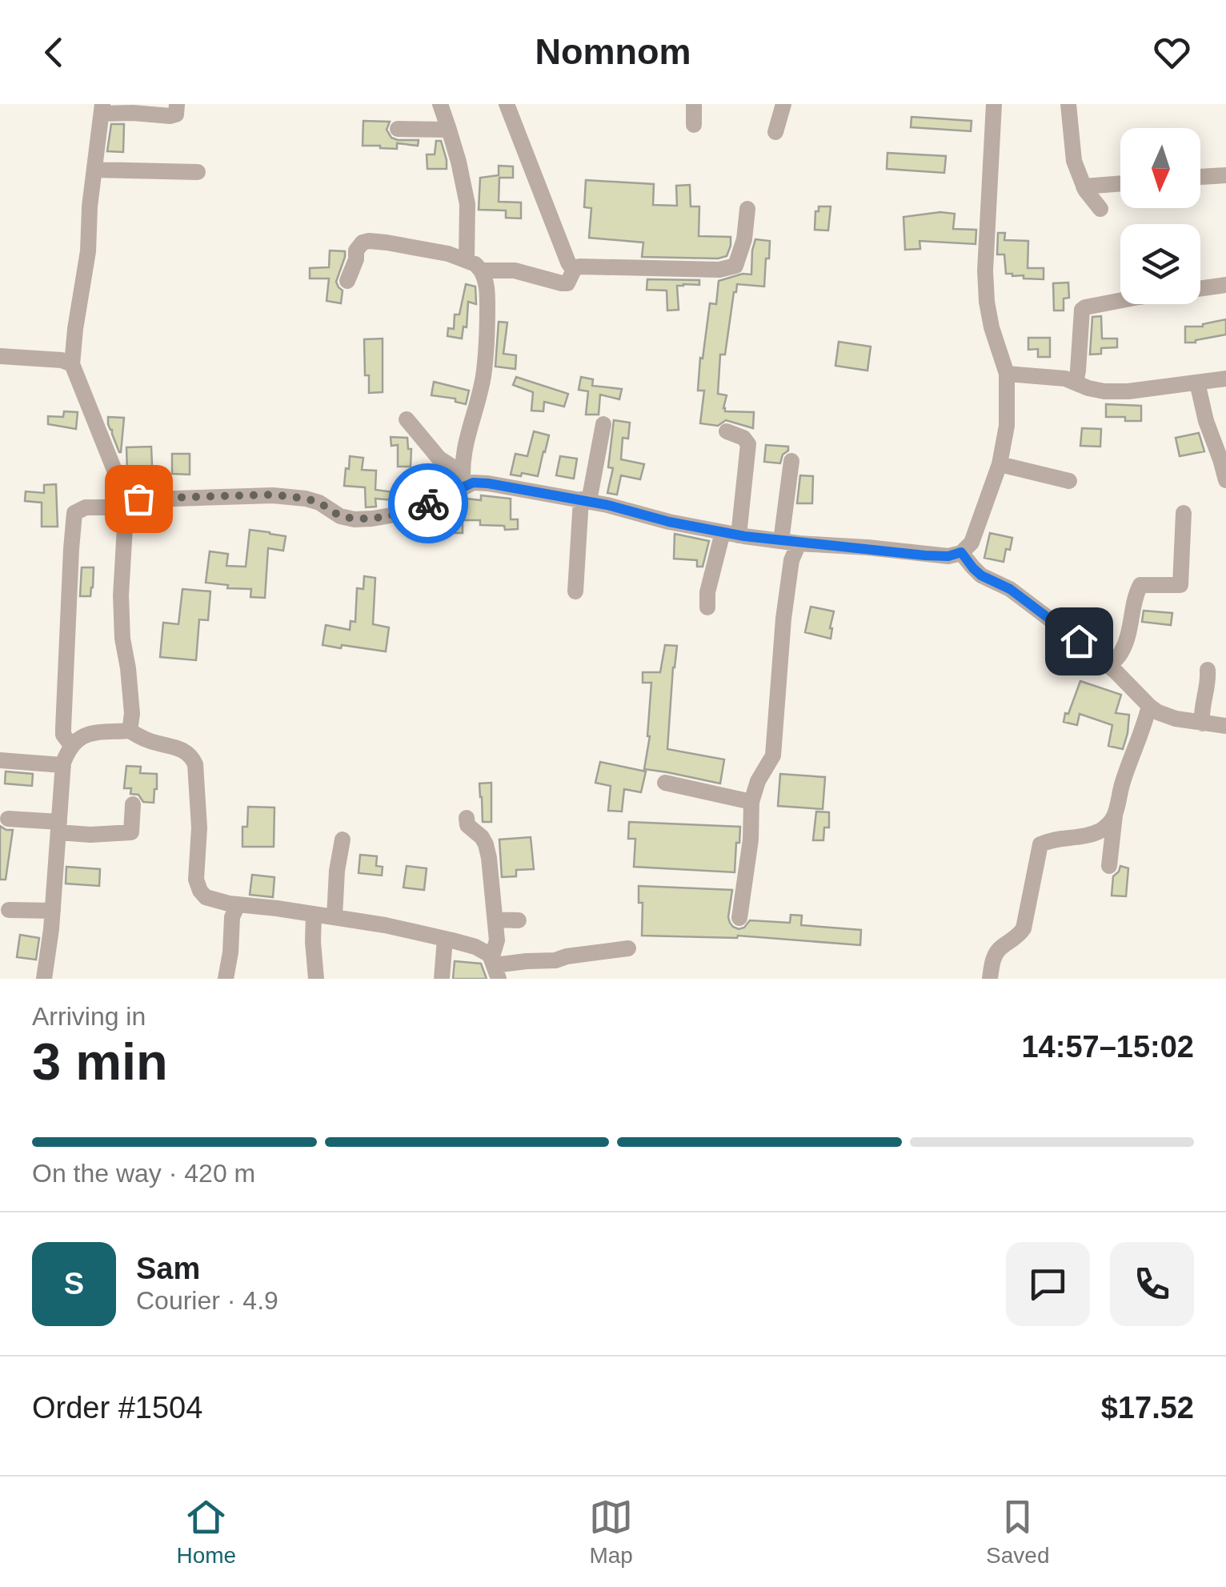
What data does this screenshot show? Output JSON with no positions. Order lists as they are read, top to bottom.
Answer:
{
  "north": "bottom",
  "page": {
    "header": "Nomnom",
    "heading": ["3 min", "Arriving in", "14:57–15:02"],
    "panel": [
      "Sam",
      "Courier · 4.9",
      "Order #1504",
      "$17.52"
    ],
    "bar": "On the way · 420 m",
    "round": "S",
    "tabs": ["Home", "Map", "Saved"]
  }
}
